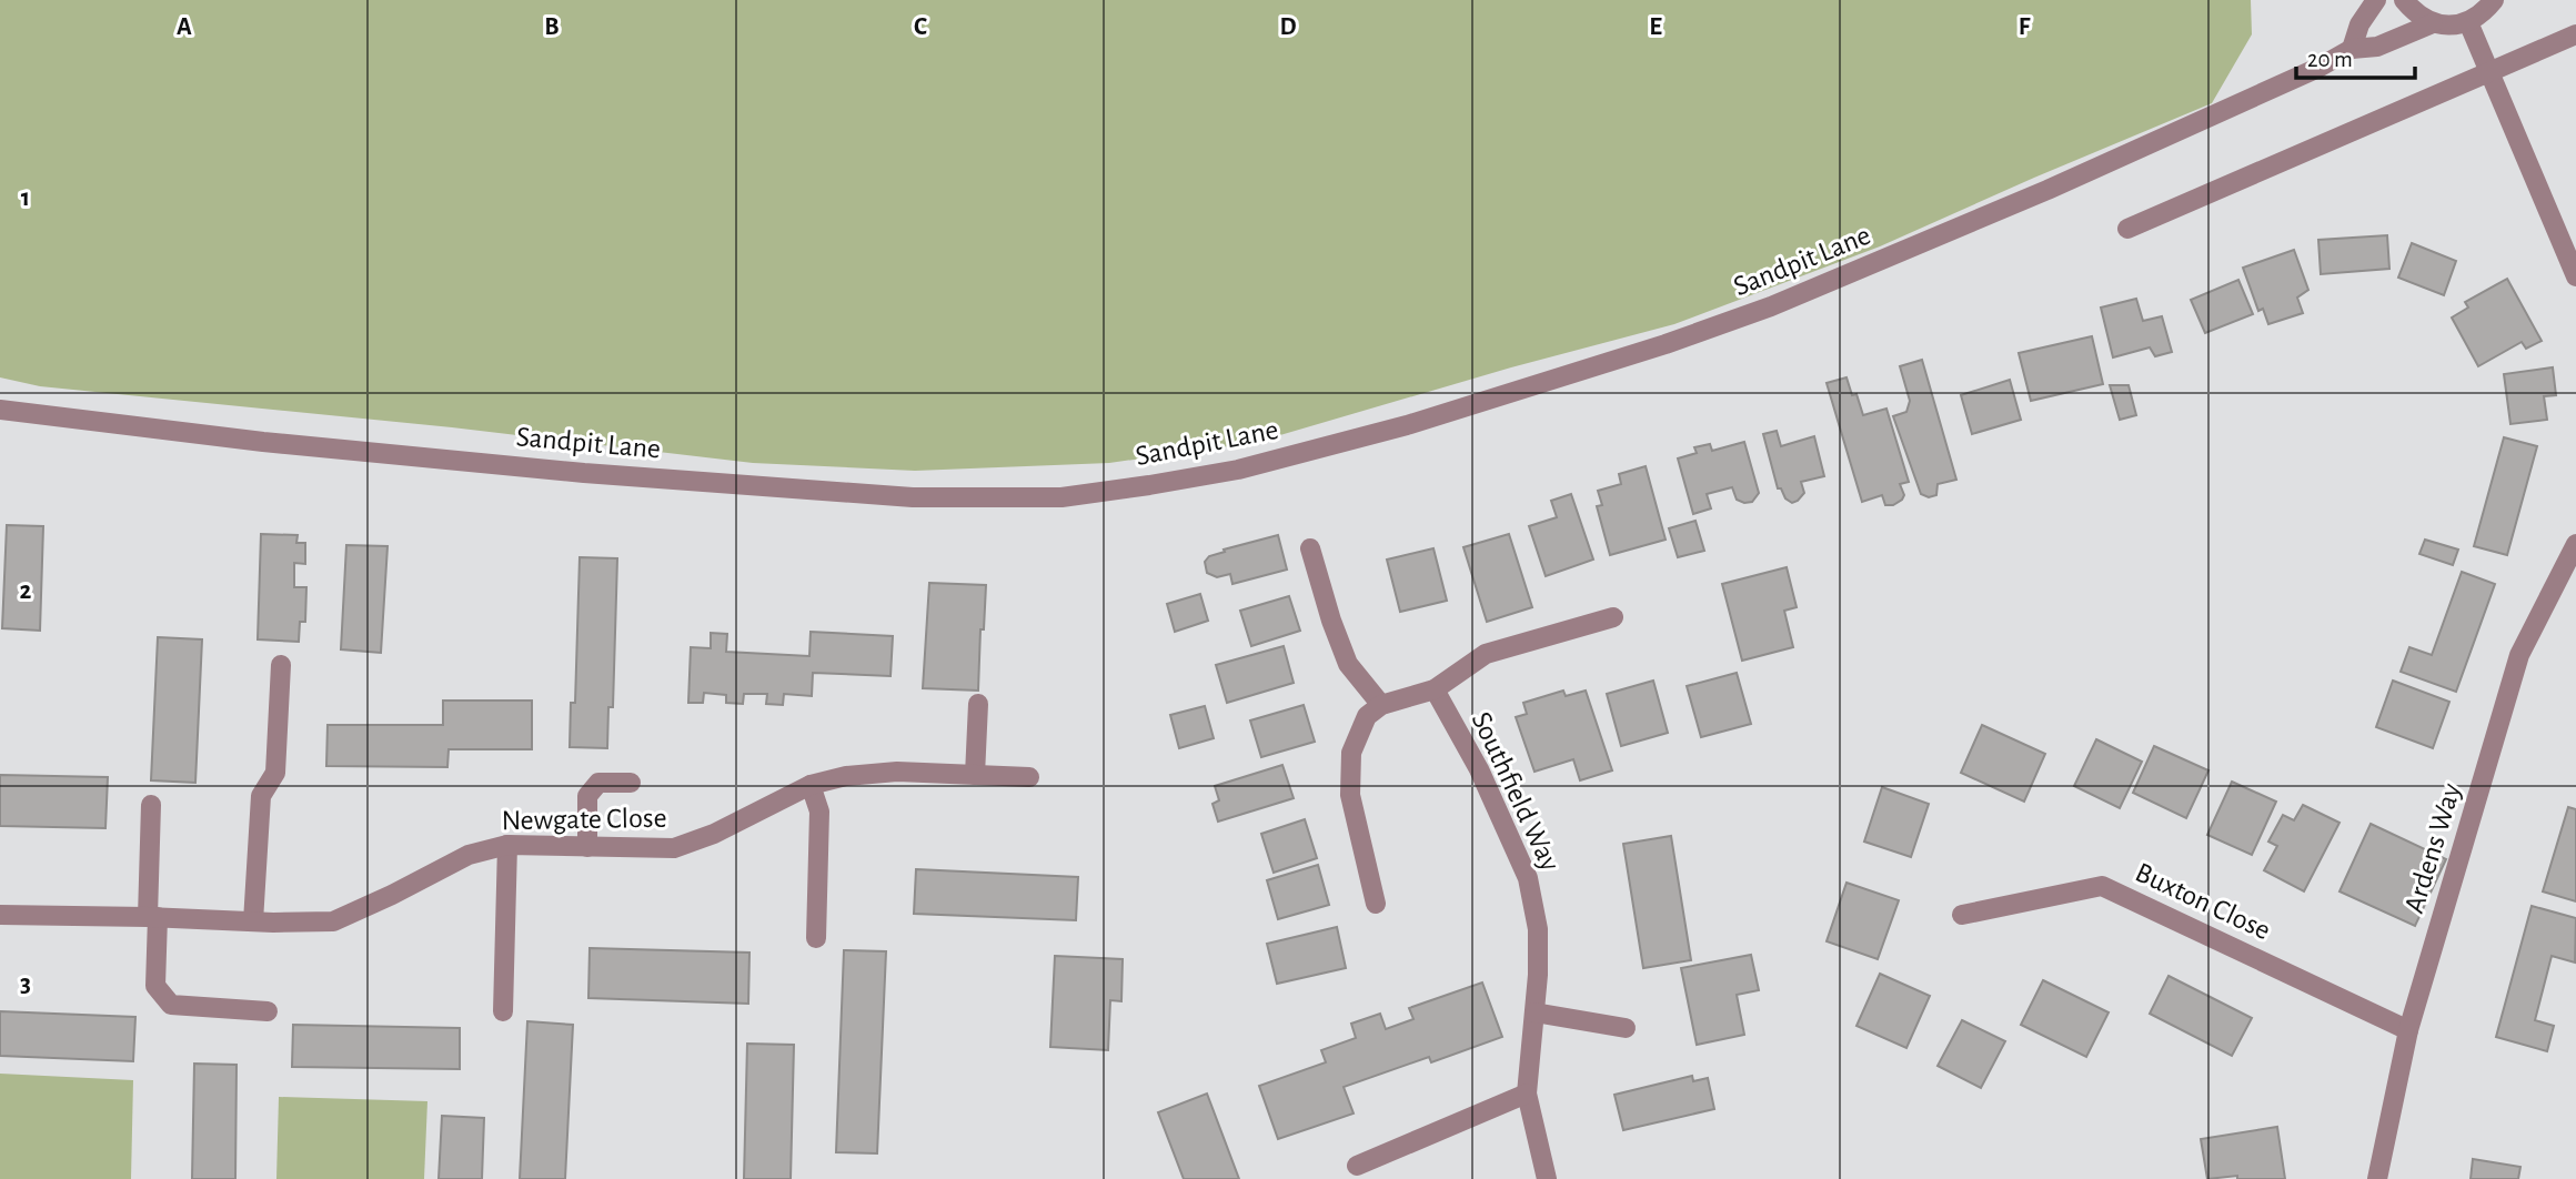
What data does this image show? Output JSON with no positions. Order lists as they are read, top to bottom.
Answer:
{
  "streets": {
    "street": [
      "Sandpit Lane",
      "Southfield Way",
      "Newgate Close",
      "Ardens Way",
      "Buxton Close"
    ]
  },
  "crossings": [
    ["Ardens Way", "Buxton Close"]
  ],
  "scale_bar": "20 m",
  "grid": {
    "columns": [
      "A",
      "B",
      "C",
      "D",
      "E",
      "F"
    ],
    "rows": ["1", "2", "3"]
  }
}
